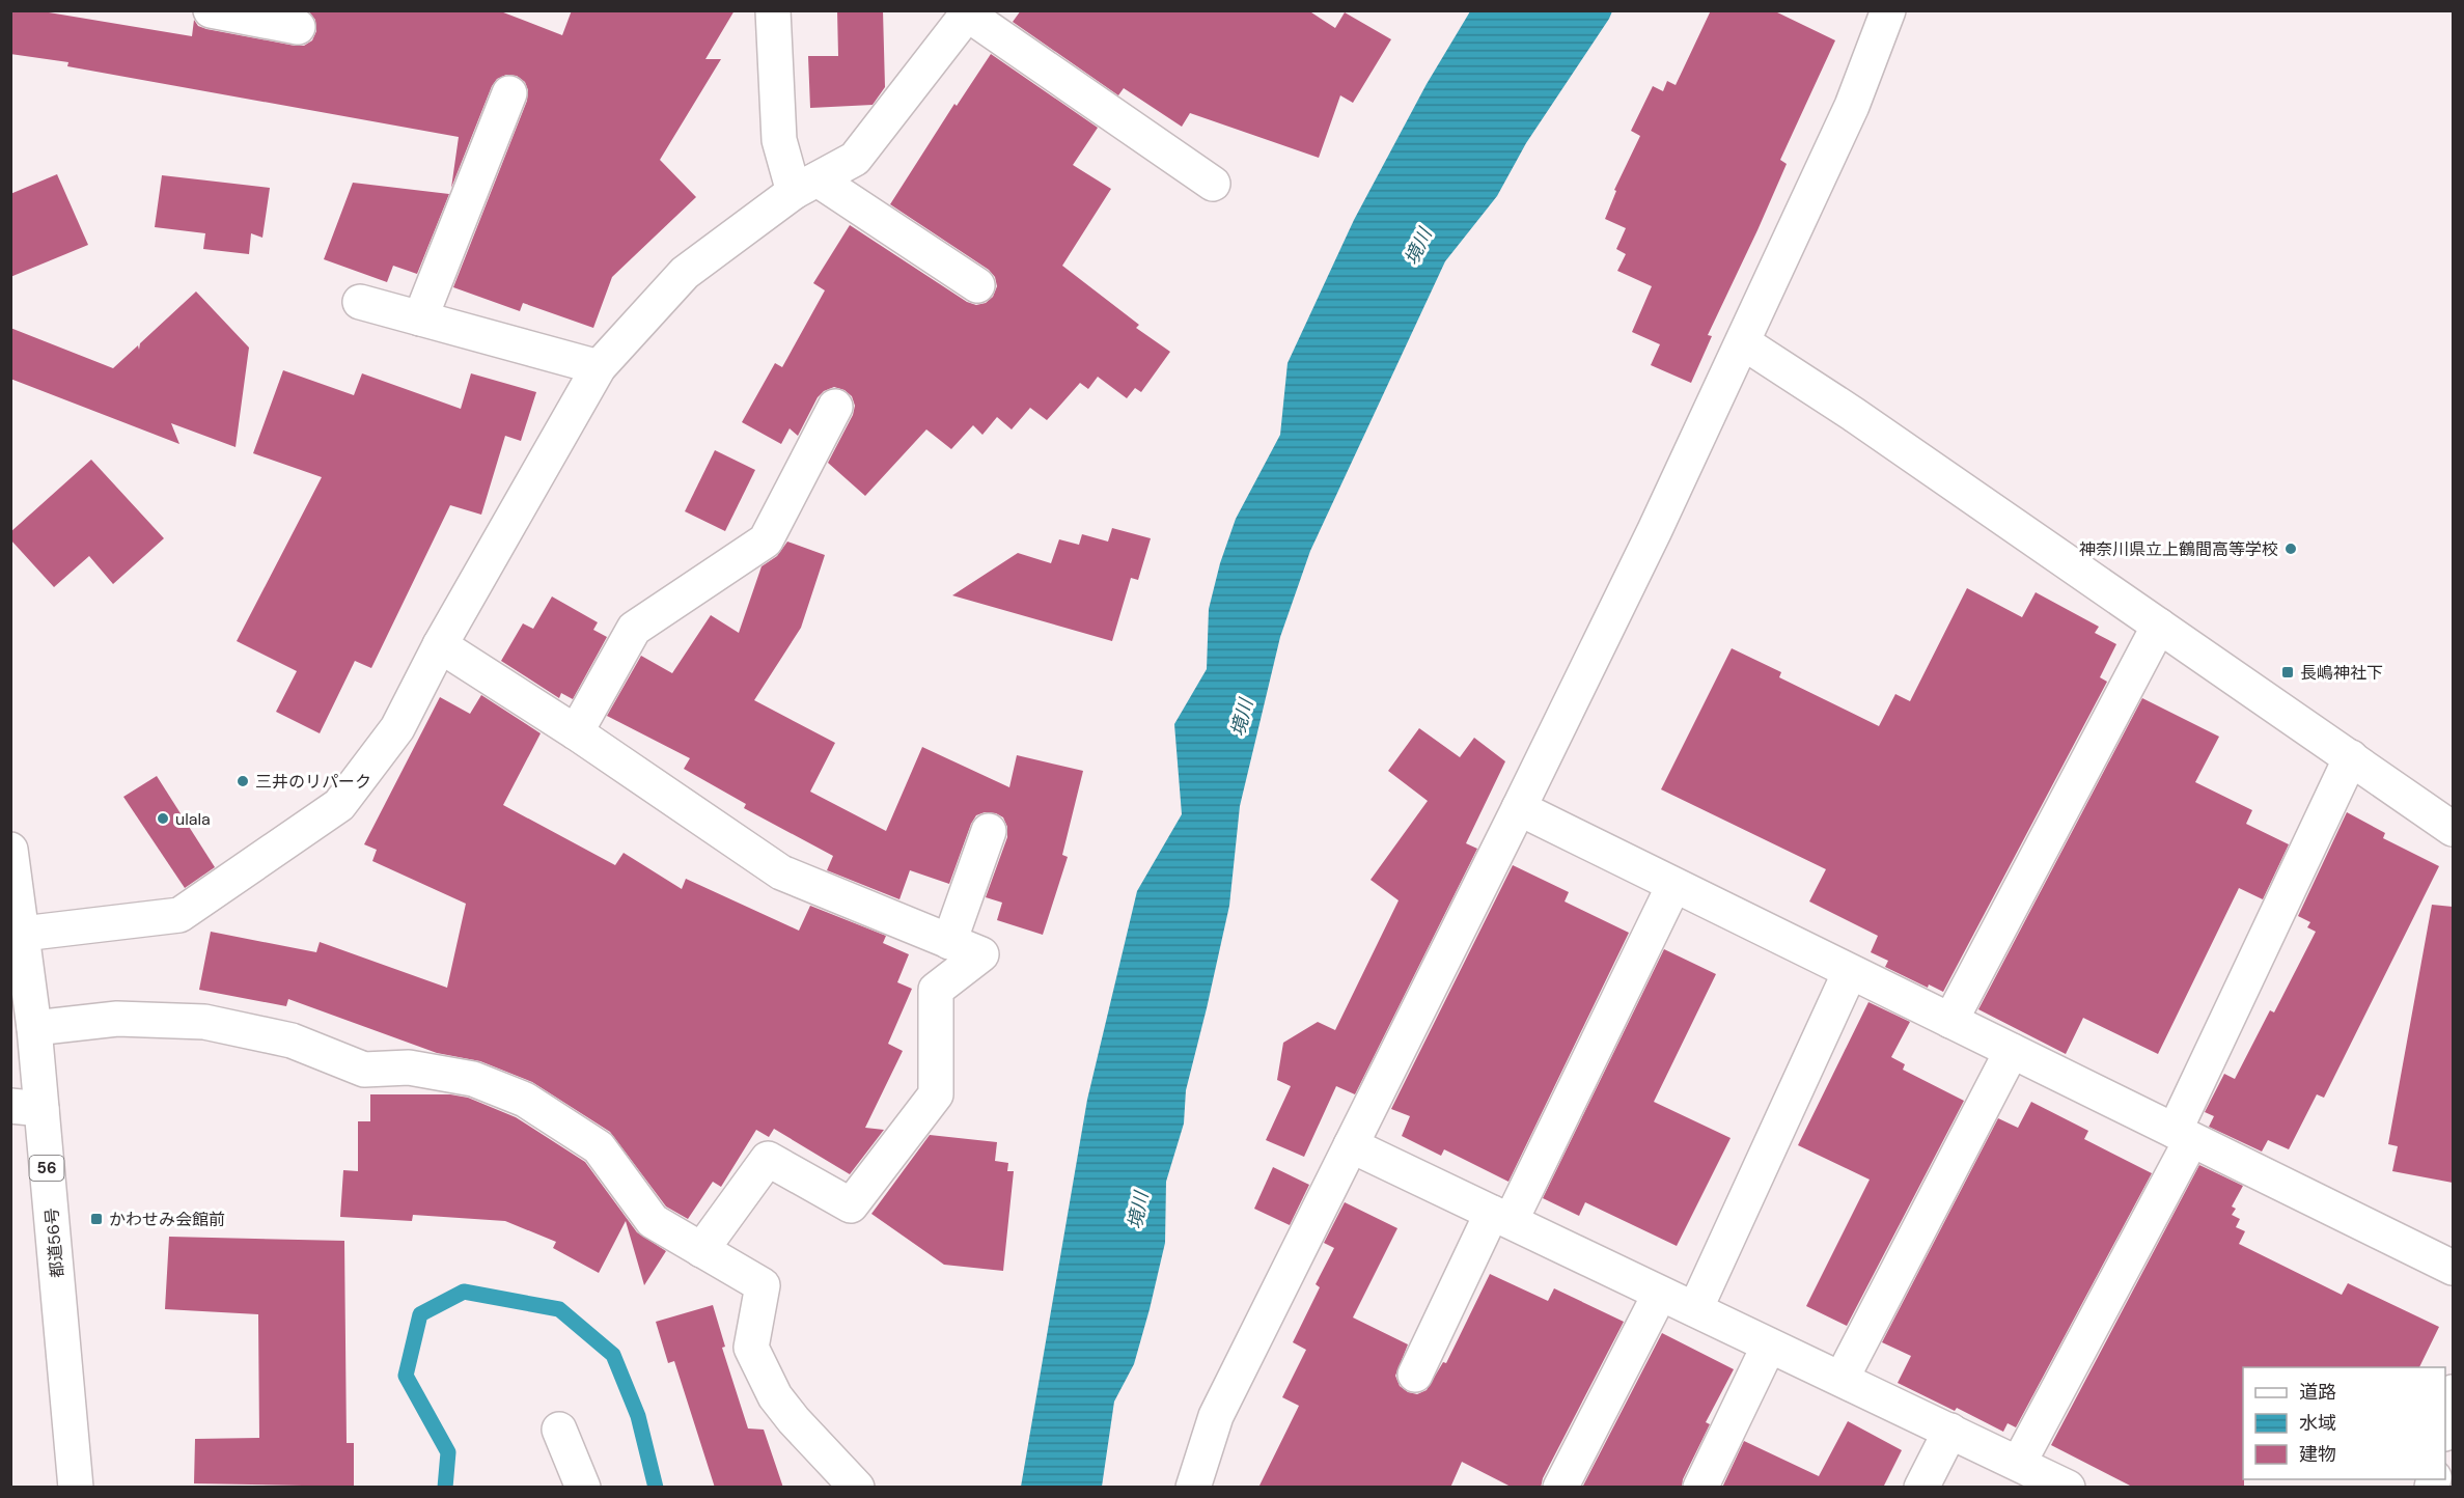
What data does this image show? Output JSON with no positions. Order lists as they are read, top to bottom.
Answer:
{
  "streets": {
    "street": ["56", "都道56号"]
  },
  "water": ["境川"],
  "places": {
    "other": ["神奈川県立上鶴間高等学校", "三井のリパーク", "ulala"],
    "transit": ["長嶋神社下", "かわせみ会館前"]
  },
  "legend": ["道路", "水域", "建物"]
}
